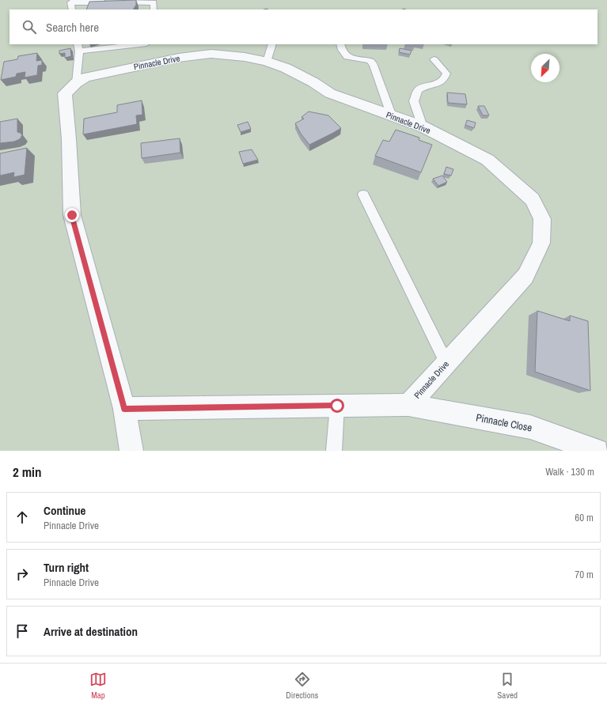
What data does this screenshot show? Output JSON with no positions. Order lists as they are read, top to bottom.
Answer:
{
  "streets": {
    "street": ["Pinnacle Drive", "Pinnacle Close"]
  },
  "crossings": [
    ["Pinnacle Drive", "Pinnacle Close"]
  ],
  "north": "bottom left",
  "page": {
    "search": "Search here",
    "heading": ["2 min", "Walk · 130 m"],
    "list": [
      ["Continue", "Pinnacle Drive", "60 m"],
      ["Turn right", "Pinnacle Drive", "70 m"],
      "Arrive at destination"
    ],
    "nav": ["Map", "Directions", "Saved"]
  }
}
